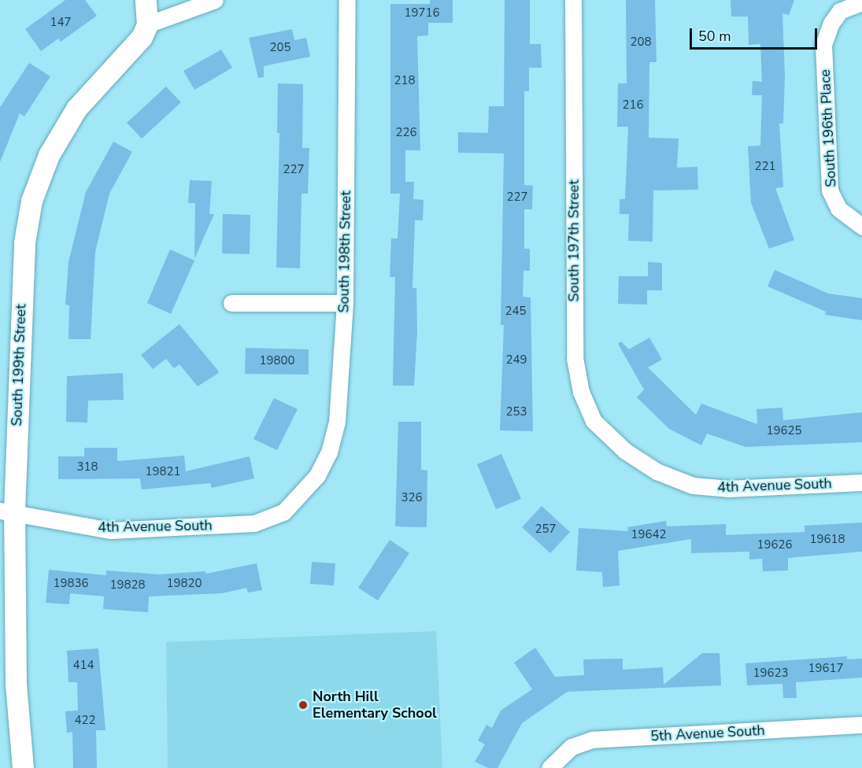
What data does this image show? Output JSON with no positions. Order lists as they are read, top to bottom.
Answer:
{
  "streets": {
    "street": [
      "South 196th Place",
      "South 197th Street",
      "South 198th Street",
      "South 199th Street",
      "4th Avenue South",
      "5th Avenue South"
    ]
  },
  "crossings": [
    ["South 197th Street", "4th Avenue South"],
    ["South 198th Street", "4th Avenue South"],
    ["South 199th Street", "4th Avenue South"]
  ],
  "places": ["North Hill Elementary School"],
  "house_numbers": [
    "19716",
    "147",
    "208",
    "205",
    "218",
    "216",
    "226",
    "221",
    "227",
    "227",
    "245",
    "249",
    "19800",
    "253",
    "19625",
    "318",
    "19821",
    "326",
    "257",
    "19642",
    "19618",
    "19626",
    "19836",
    "19820",
    "19828",
    "414",
    "19617",
    "19623",
    "422"
  ],
  "scale_bar": "50 m"
}
